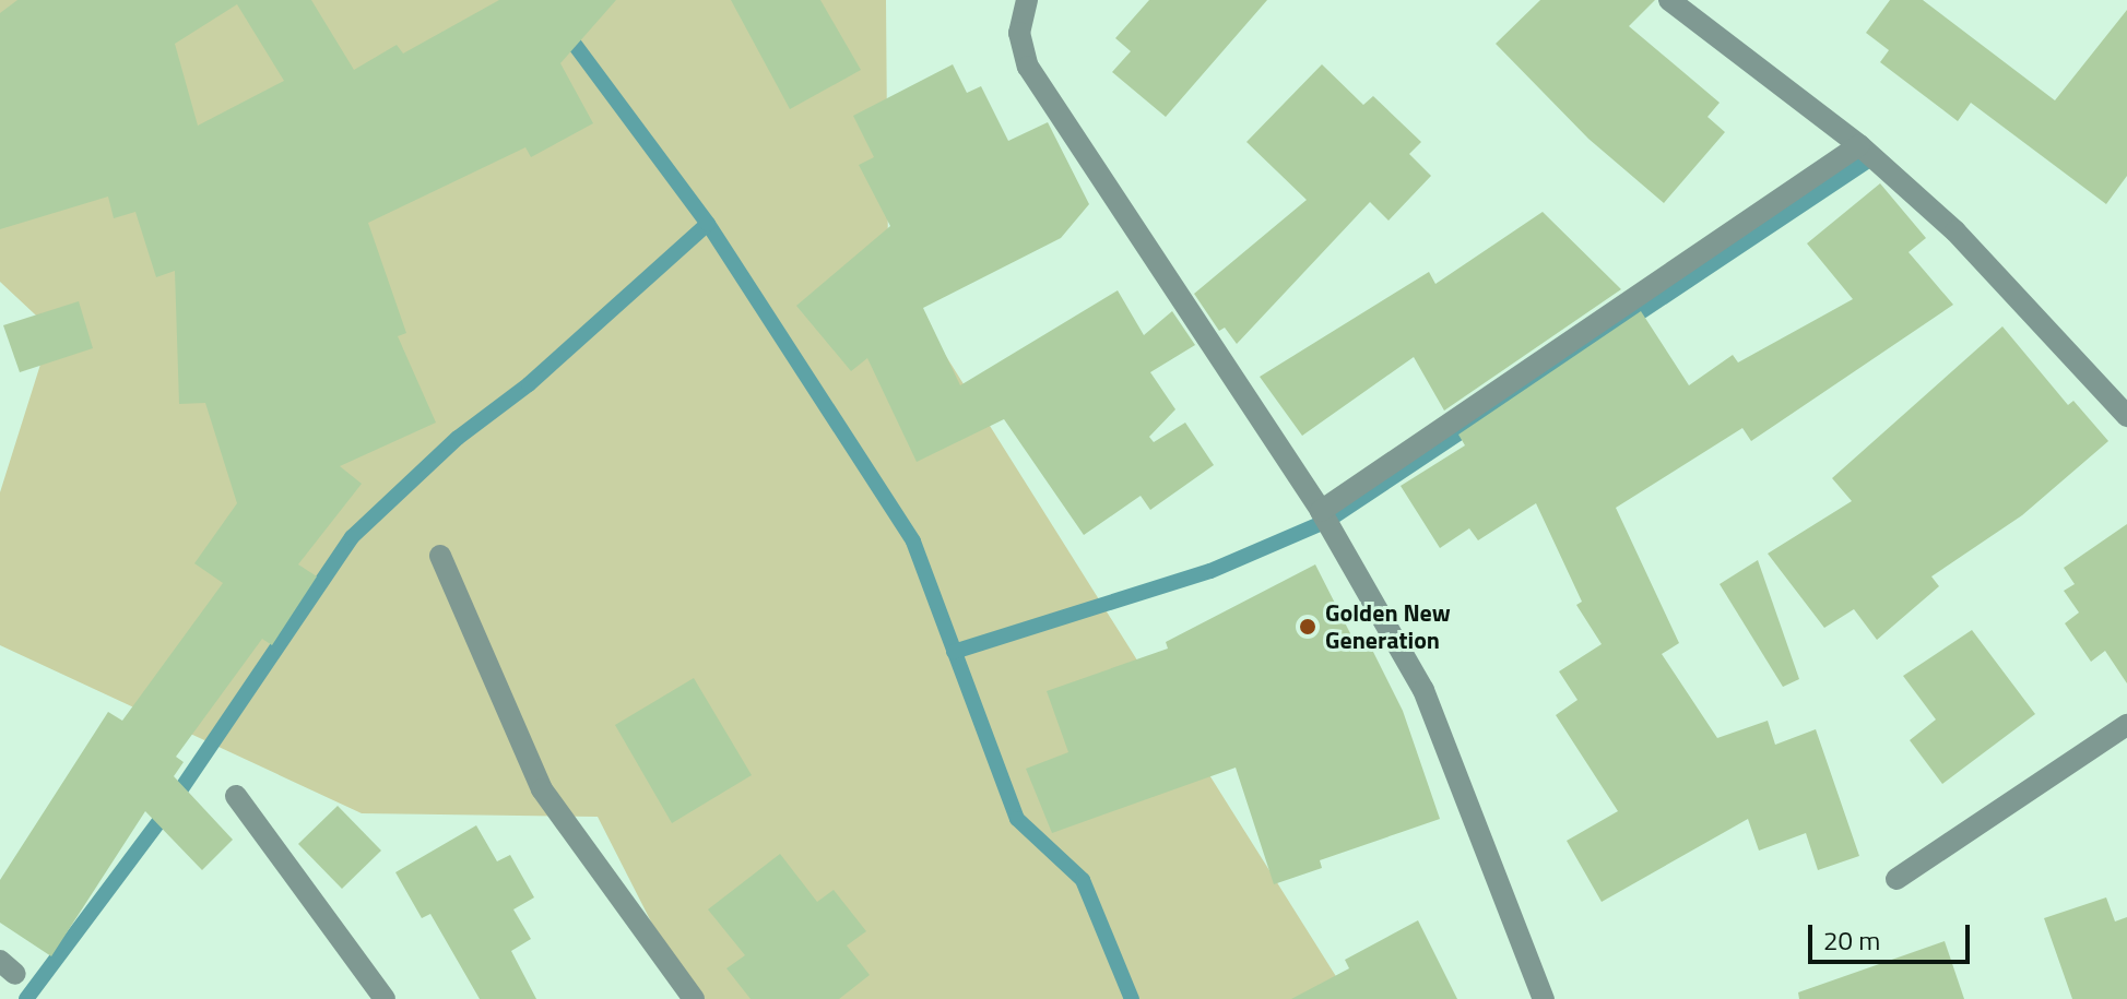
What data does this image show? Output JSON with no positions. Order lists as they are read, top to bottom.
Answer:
{
  "places": ["Golden New Generation"],
  "scale_bar": "20 m"
}
